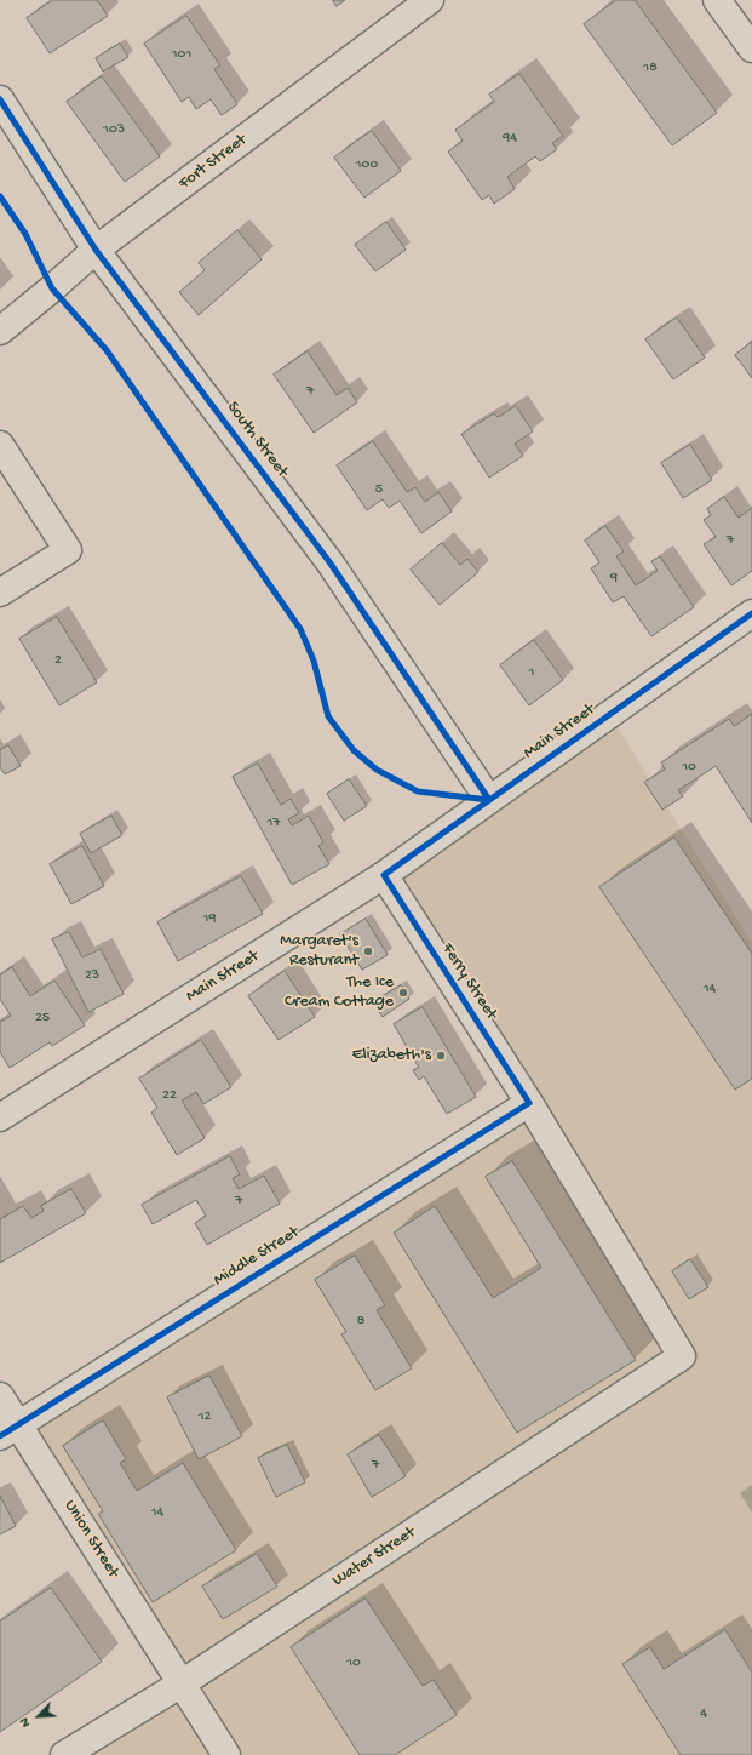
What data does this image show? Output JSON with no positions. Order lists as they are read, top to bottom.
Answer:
{
  "streets": {
    "street": [
      "Fort Street",
      "South Street",
      "Main Street",
      "Ferry Street",
      "Middle Street",
      "Union Street",
      "Water Street"
    ]
  },
  "crossings": [
    ["Fort Street", "South Street"],
    ["South Street", "Main Street"],
    ["Main Street", "Ferry Street"],
    ["Ferry Street", "Middle Street"],
    ["Ferry Street", "Water Street"],
    ["Middle Street", "Union Street"],
    ["Union Street", "Water Street"]
  ],
  "places": ["Margaret's Resturant", "The Ice Cream Cottage", "Elizabeth's"],
  "house_numbers": [
    "101",
    "18",
    "103",
    "94",
    "100",
    "7",
    "5",
    "7",
    "9",
    "2",
    "1",
    "10",
    "17",
    "19",
    "23",
    "14",
    "25",
    "22",
    "7",
    "8",
    "12",
    "7",
    "14",
    "10",
    "4"
  ],
  "north": "bottom left"
}
